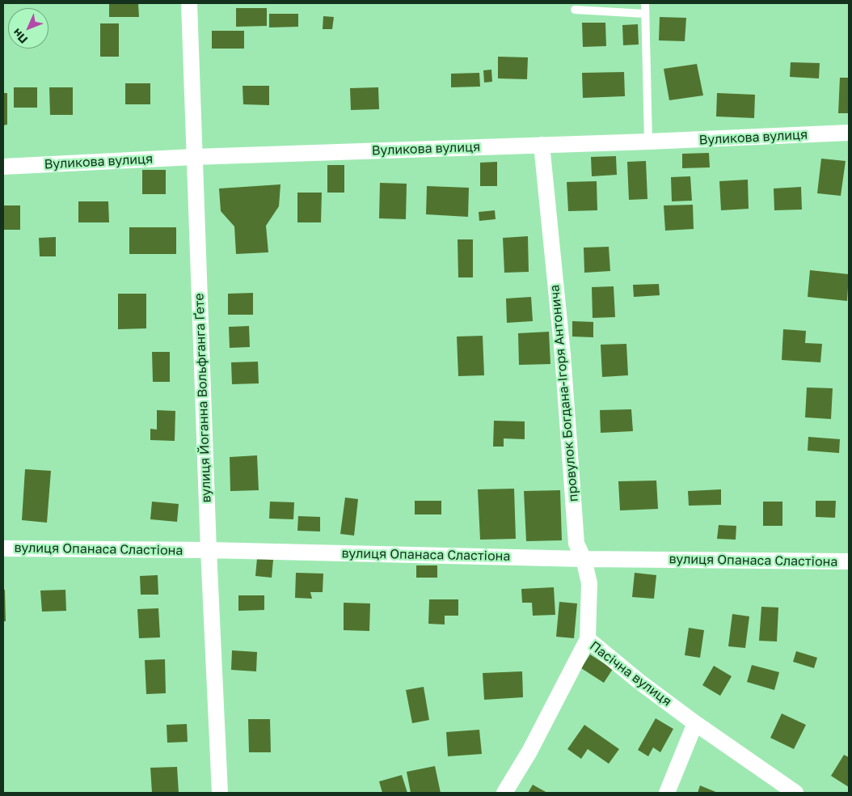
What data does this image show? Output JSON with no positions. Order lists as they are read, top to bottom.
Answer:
{
  "streets": {
    "street": [
      "Вуликова вулиця",
      "провулок Богдана-Ігоря Антонича",
      "вулиця Йоганна Вольфганга Ґете",
      "вулиця Опанаса Сластіона",
      "Пасічна вулиця"
    ]
  },
  "crossings": [
    ["Вуликова вулиця", "провулок Богдана-Ігоря Антонича"],
    ["Вуликова вулиця", "вулиця Йоганна Вольфганга Ґете"],
    ["провулок Богдана-Ігоря Антонича", "вулиця Опанаса Сластіона"],
    ["провулок Богдана-Ігоря Антонича", "Пасічна вулиця"],
    ["вулиця Йоганна Вольфганга Ґете", "вулиця Опанаса Сластіона"]
  ],
  "north": "bottom left"
}
